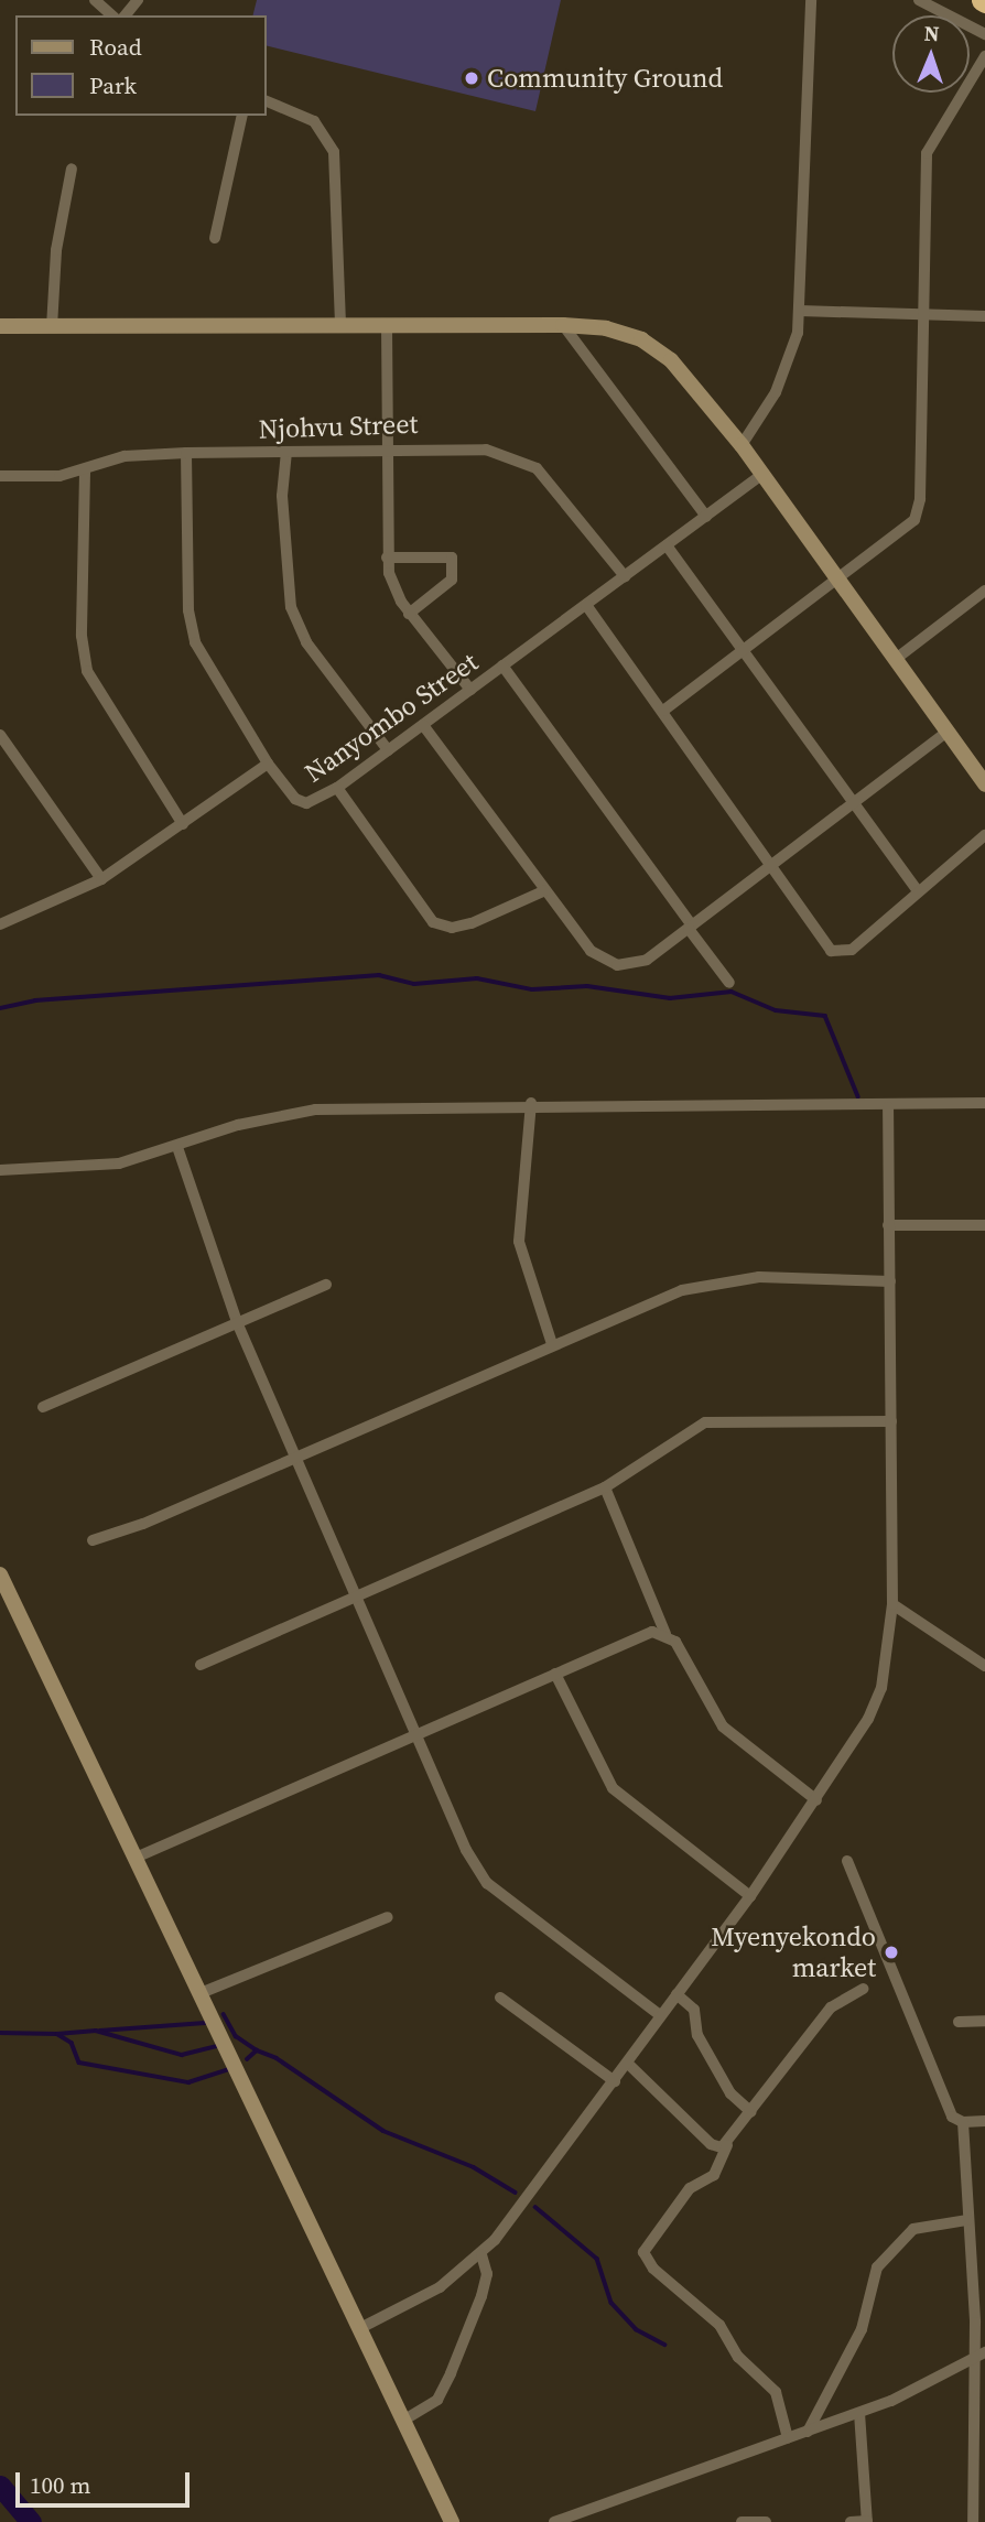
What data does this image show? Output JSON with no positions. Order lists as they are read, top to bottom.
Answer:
{
  "streets": {
    "street": ["Njohvu Street", "Nanyombo Street"]
  },
  "crossings": [
    ["Njohvu Street", "Nanyombo Street"]
  ],
  "places": ["Community Ground", "Myenyekondo market"],
  "legend": ["Road", "Park"],
  "scale_bar": "100 m",
  "north": "top"
}
